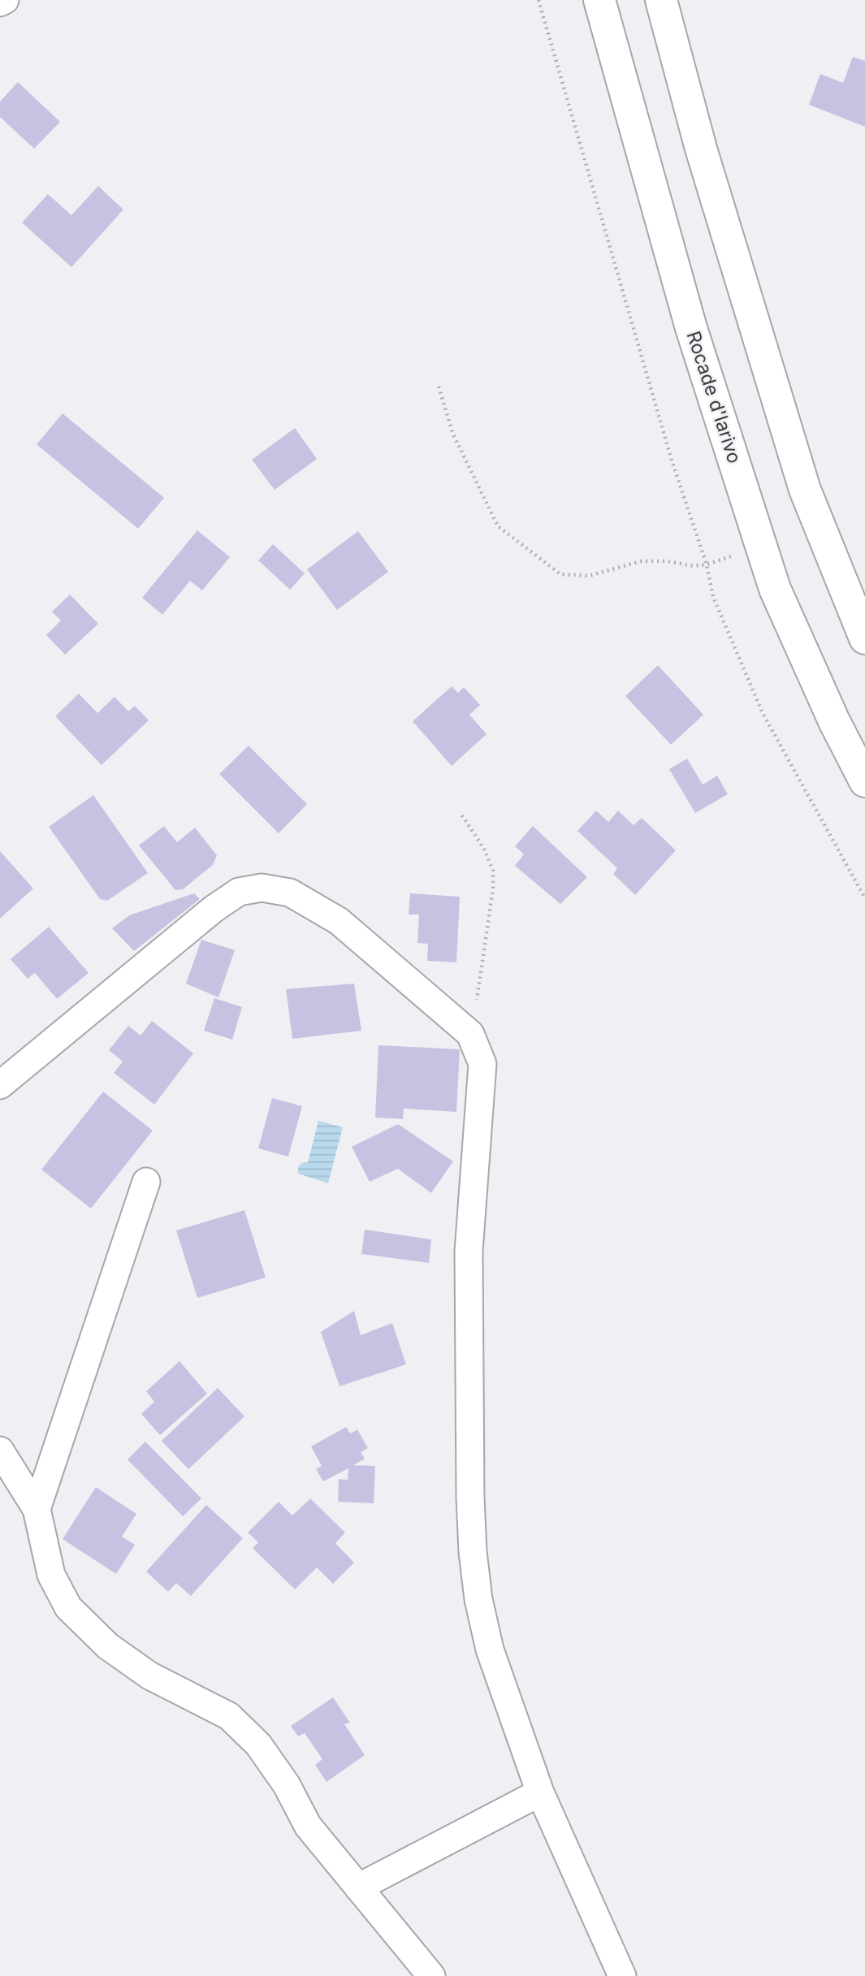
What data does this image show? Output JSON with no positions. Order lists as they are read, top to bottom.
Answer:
{
  "streets": {
    "main road": ["Rocade d'Iarivo"]
  }
}
